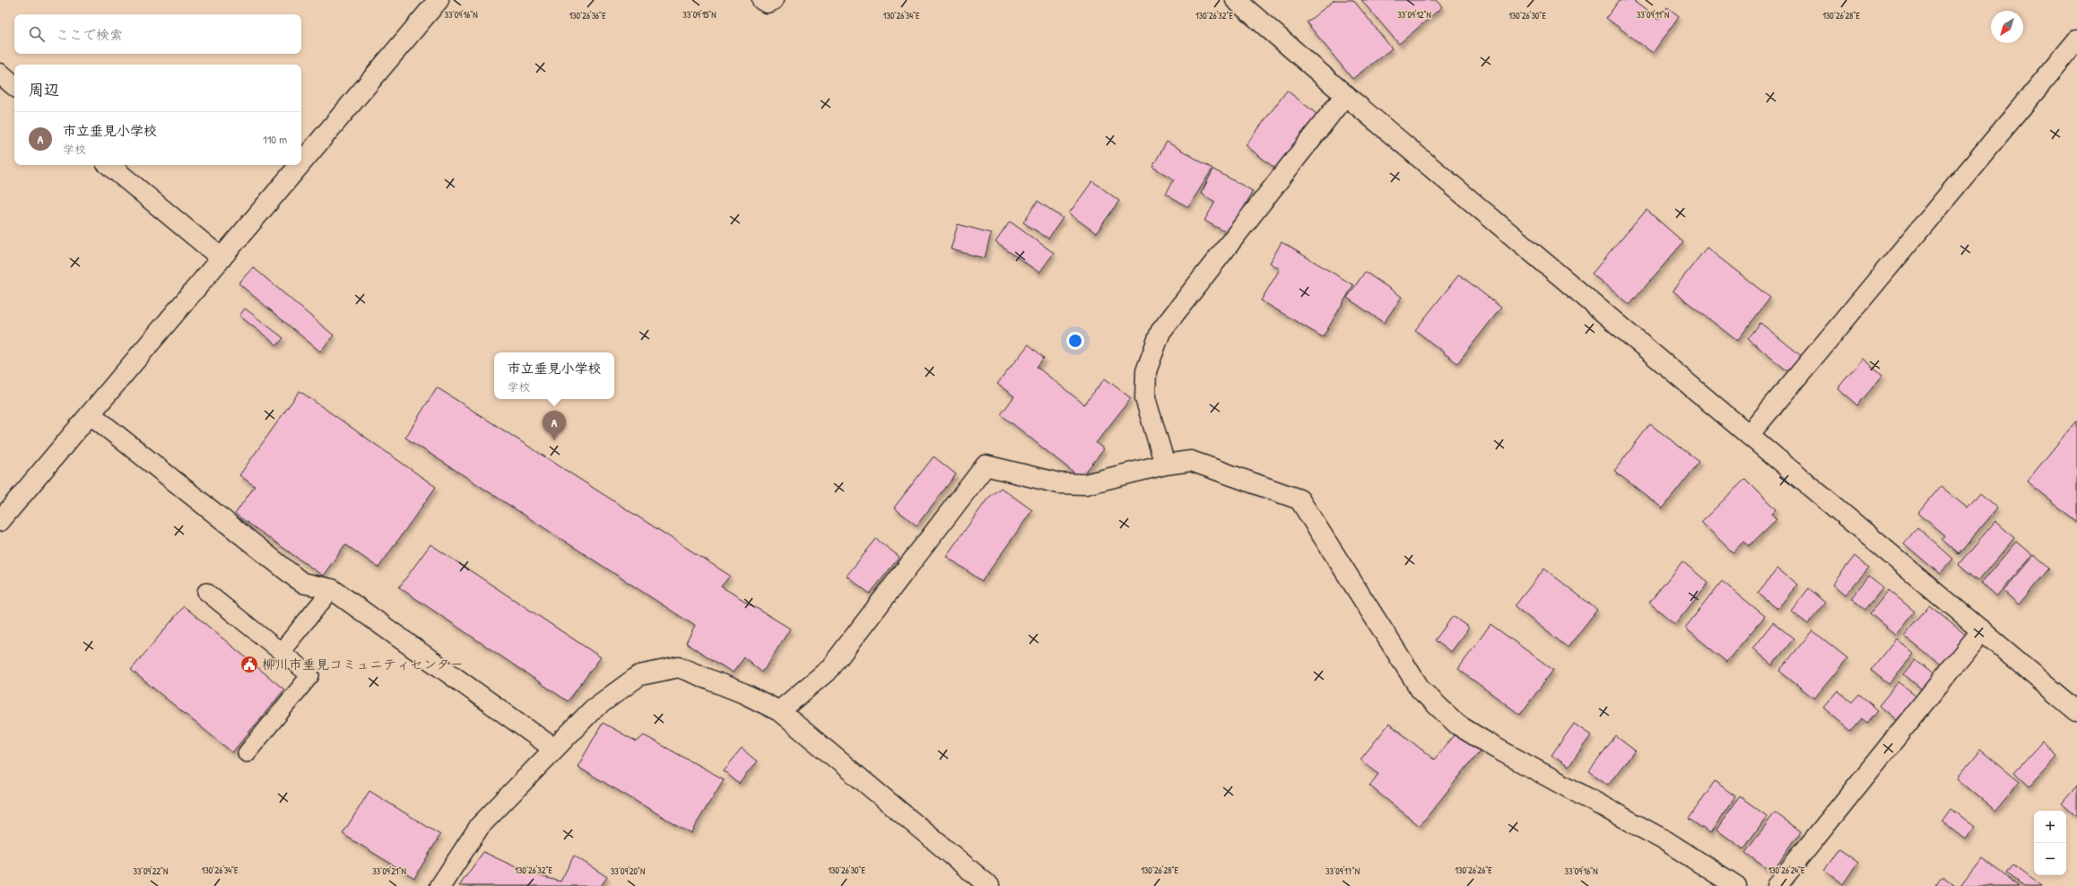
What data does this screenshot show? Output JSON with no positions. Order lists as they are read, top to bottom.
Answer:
{
  "places": {
    "public building": ["柳川市垂見コミュニティセンター"]
  },
  "north": "bottom left",
  "page": {
    "search": "ここで検索",
    "heading": "周辺",
    "list": [
      {
        "mark": "A",
        "name": "市立垂見小学校",
        "note": "学校",
        "value": "110 m"
      }
    ],
    "popup": ["市立垂見小学校", "学校"],
    "pins": "A",
    "map_buttons": ["+", "−"]
  },
  "coordinates": [
    "33°09'16\"N",
    "33°09'15\"N",
    "33°09'12\"N",
    "33°09'11\"N",
    "130°26'36\"E",
    "130°26'34\"E",
    "130°26'32\"E",
    "130°26'30\"E",
    "130°26'28\"E",
    "130°26'26\"E",
    "130°26'24\"E",
    "33°09'22\"N",
    "33°09'21\"N",
    "33°09'20\"N",
    "33°09'17\"N"
  ]
}
